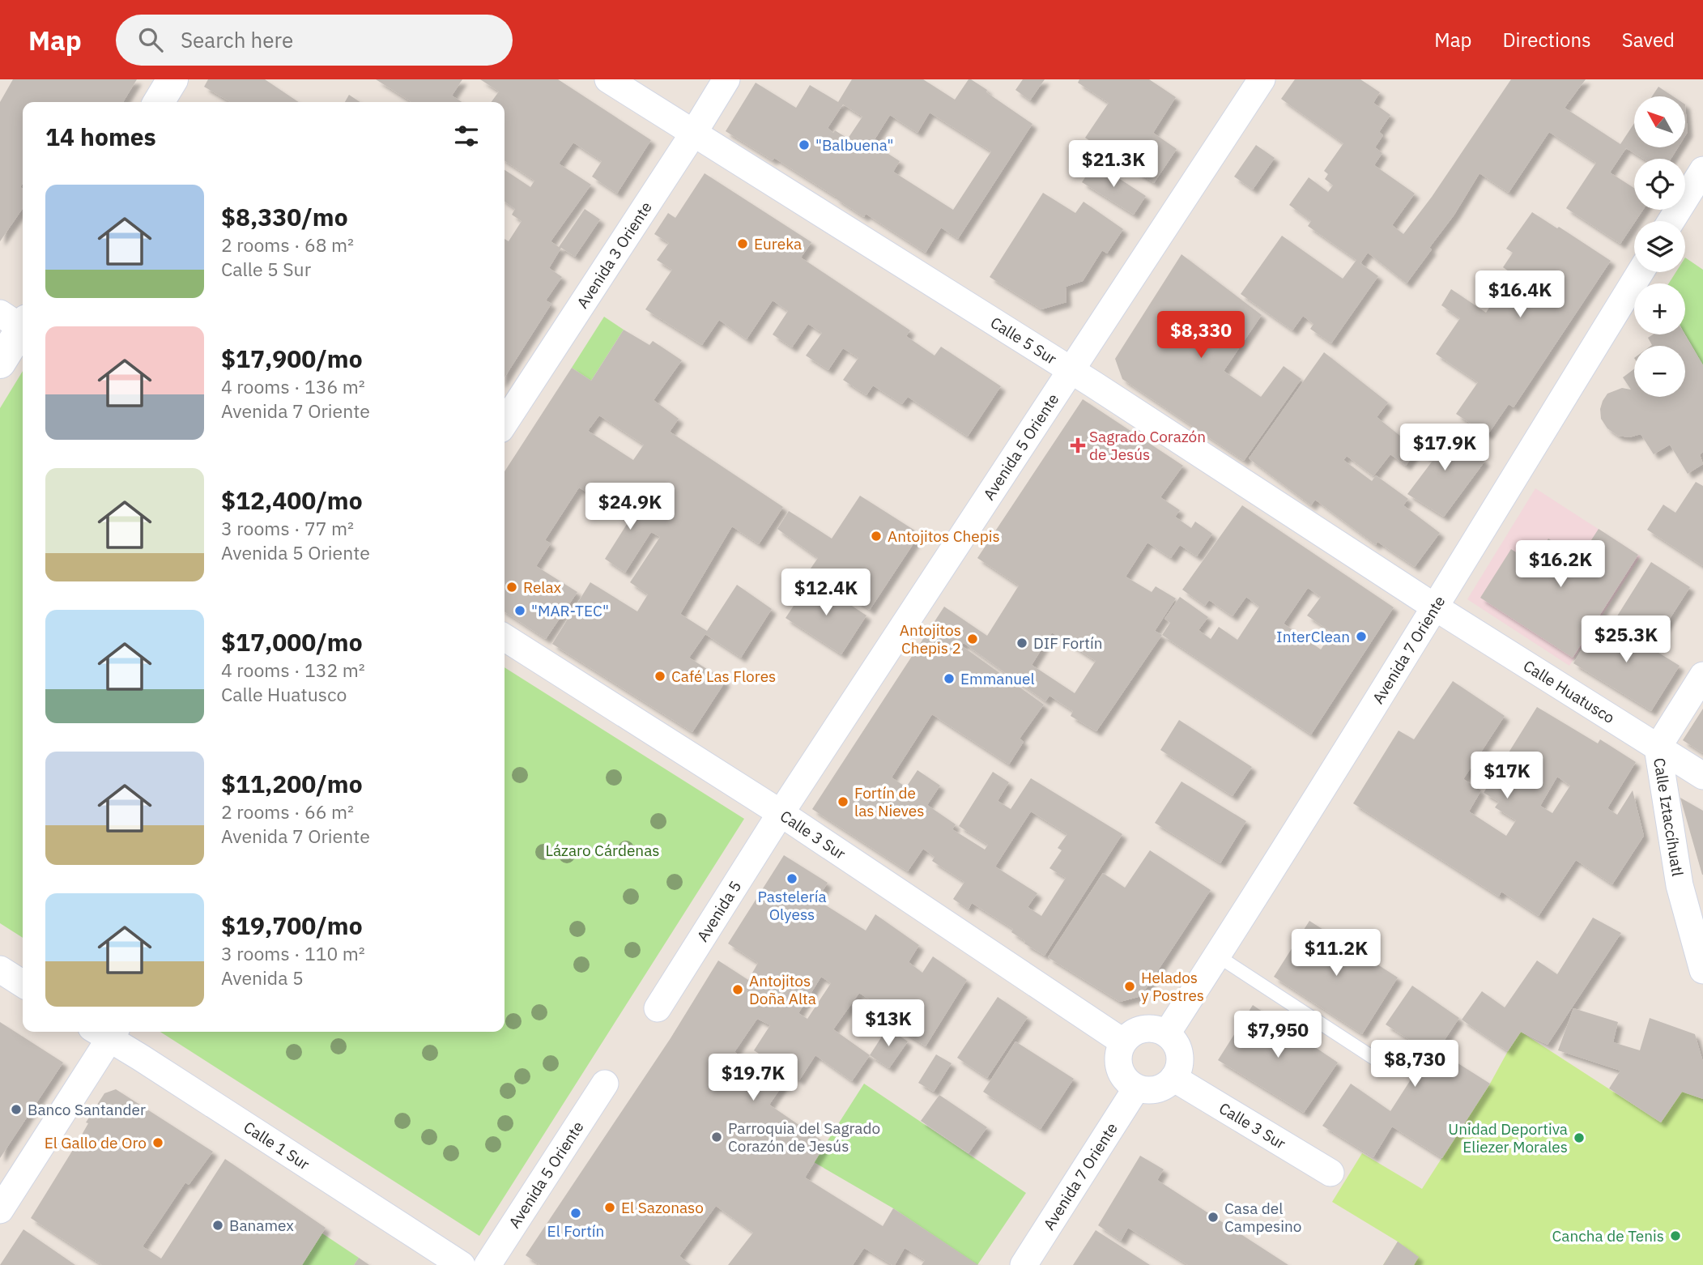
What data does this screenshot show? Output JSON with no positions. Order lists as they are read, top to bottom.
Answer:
{
  "streets": {
    "street": [
      "Avenida 3 Oriente",
      "Calle 5 Sur",
      "Avenida 5 Oriente",
      "Avenida 7 Oriente",
      "Calle Huatusco",
      "Calle Iztaccíhuatl",
      "Calle 3 Sur",
      "Avenida 5",
      "Calle 1 Sur"
    ]
  },
  "crossings": [
    ["Avenida 3 Oriente", "Calle 5 Sur"],
    ["Calle 5 Sur", "Avenida 5 Oriente"],
    ["Calle 5 Sur", "Avenida 7 Oriente"],
    ["Calle 5 Sur", "Calle Huatusco"],
    ["Avenida 5 Oriente", "Calle 3 Sur"],
    ["Avenida 5 Oriente", "Avenida 5"],
    ["Avenida 7 Oriente", "Calle Huatusco"],
    ["Avenida 7 Oriente", "Calle 3 Sur"],
    ["Calle Huatusco", "Calle Iztaccíhuatl"],
    ["Calle 3 Sur", "Avenida 5"]
  ],
  "parks": ["Lázaro Cárdenas"],
  "places": {
    "other": [
      "\"Balbuena\"",
      "Eureka",
      "Antojitos Chepis",
      "Relax",
      "\"MAR-TEC\"",
      "InterClean",
      "Antojitos Chepis 2",
      "DIF Fortín",
      "Café Las Flores",
      "Emmanuel",
      "Fortín de las Nieves",
      "Pastelería Olyess",
      "Helados y Postres",
      "Antojitos Doña Alta",
      "Banco Santander",
      "Parroquia del Sagrado Corazón de Jesús",
      "Unidad Deportiva Eliezer Morales",
      "El Gallo de Oro",
      "El Sazonaso",
      "El Fortín",
      "Casa del Campesino",
      "Banamex",
      "Cancha de Tenis"
    ],
    "health": ["Sagrado Corazón de Jesús"]
  },
  "north": "top left",
  "page": {
    "header": "Map",
    "search": "Search here",
    "nav": ["Map", "Directions", "Saved"],
    "map_buttons": ["+", "−"],
    "heading": "14 homes",
    "price": [
      "$21.3K",
      "$16.4K",
      "$8,330",
      "$17.9K",
      "$24.9K",
      "$16.2K",
      "$12.4K",
      "$25.3K",
      "$17K",
      "$11.2K",
      "$13K",
      "$7,950",
      "$8,730",
      "$19.7K"
    ],
    "list": [
      {
        "name": "$8,330/mo",
        "note": "2 rooms · 68 m² · Calle 5 Sur"
      },
      {
        "name": "$17,900/mo",
        "note": "4 rooms · 136 m² · Avenida 7 Oriente"
      },
      {
        "name": "$12,400/mo",
        "note": "3 rooms · 77 m² · Avenida 5 Oriente"
      },
      {
        "name": "$17,000/mo",
        "note": "4 rooms · 132 m² · Calle Huatusco"
      },
      {
        "name": "$11,200/mo",
        "note": "2 rooms · 66 m² · Avenida 7 Oriente"
      },
      {
        "name": "$19,700/mo",
        "note": "3 rooms · 110 m² · Avenida 5"
      }
    ]
  }
}
